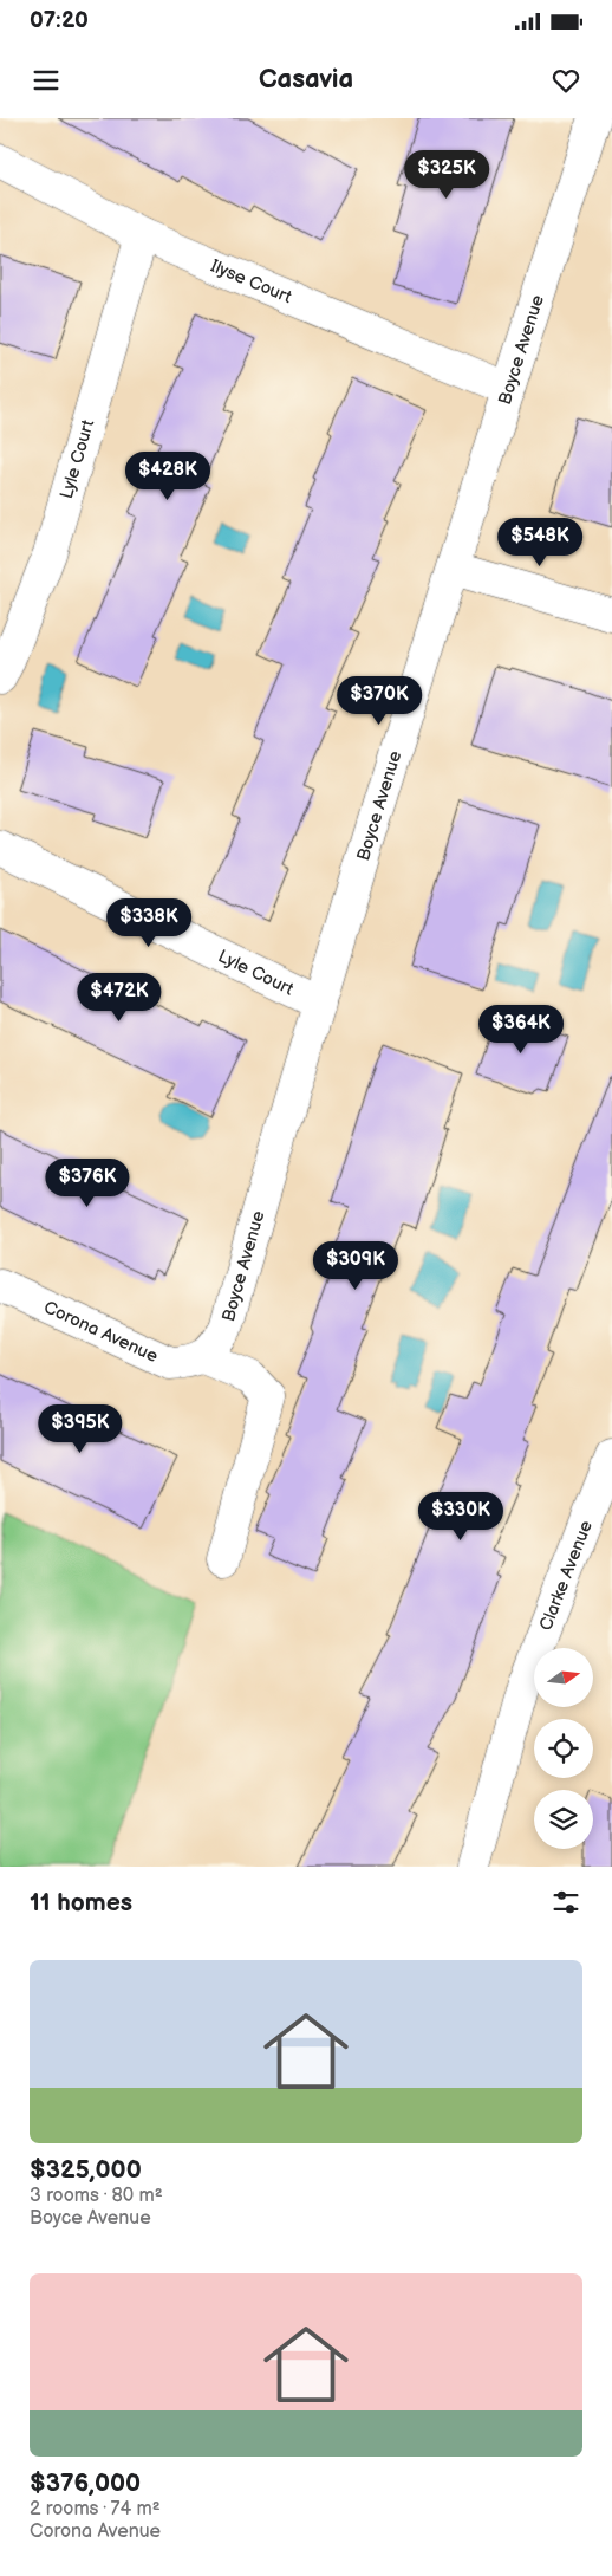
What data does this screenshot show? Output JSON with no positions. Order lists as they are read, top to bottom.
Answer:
{
  "streets": {
    "street": [
      "Ilyse Court",
      "Boyce Avenue",
      "Lyle Court",
      "Corona Avenue",
      "Clarke Avenue"
    ]
  },
  "crossings": [
    ["Ilyse Court", "Boyce Avenue"],
    ["Ilyse Court", "Lyle Court"],
    ["Boyce Avenue", "Lyle Court"],
    ["Boyce Avenue", "Corona Avenue"]
  ],
  "north": "right",
  "page": {
    "status": "07:20",
    "header": "Casavia",
    "price": [
      "$325K",
      "$428K",
      "$548K",
      "$370K",
      "$338K",
      "$472K",
      "$364K",
      "$376K",
      "$309K",
      "$395K",
      "$330K"
    ],
    "heading": "11 homes",
    "list": [
      {
        "name": "$325,000",
        "note": "3 rooms · 80 m² · Boyce Avenue"
      },
      {
        "name": "$376,000",
        "note": "2 rooms · 74 m² · Corona Avenue"
      }
    ]
  }
}
